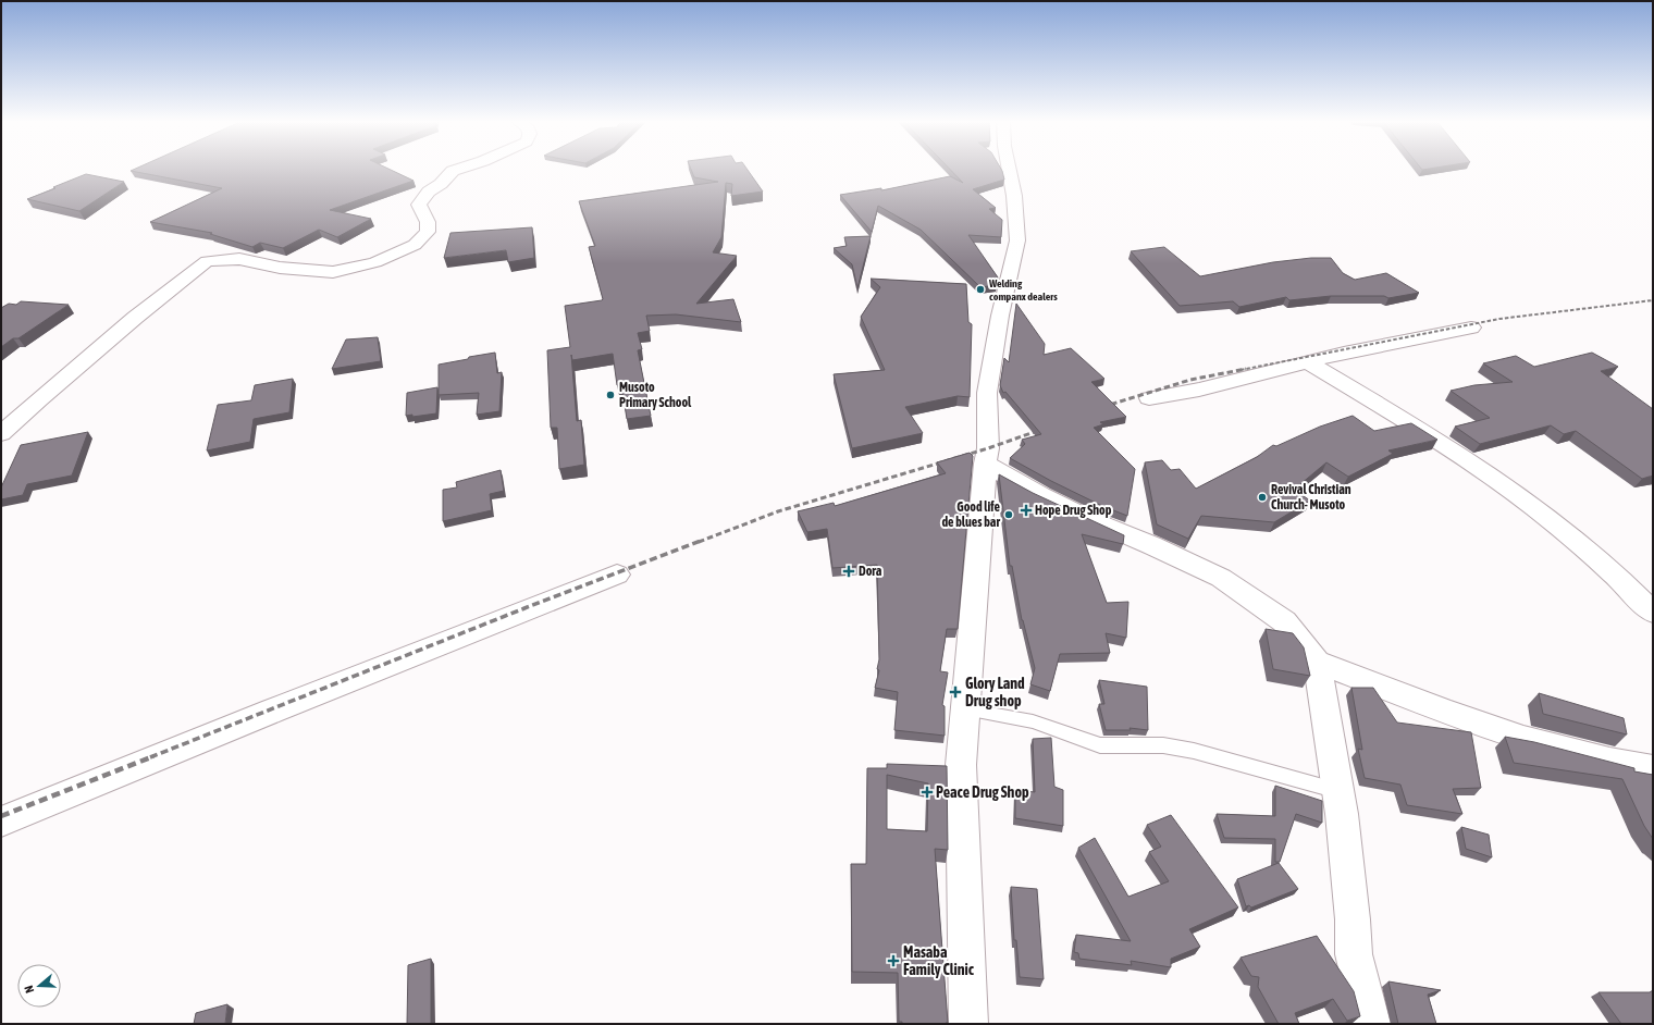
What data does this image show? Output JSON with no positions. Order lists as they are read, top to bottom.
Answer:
{
  "places": {
    "other": [
      "Welding companx dealers",
      "Musoto Primary School",
      "Revival Christian Church- Musoto",
      "Good life de blues bar"
    ],
    "health": [
      "Hope Drug Shop",
      "Dora",
      "Glory Land Drug shop",
      "Peace Drug Shop",
      "Masaba Family Clinic"
    ]
  },
  "north": "left"
}
